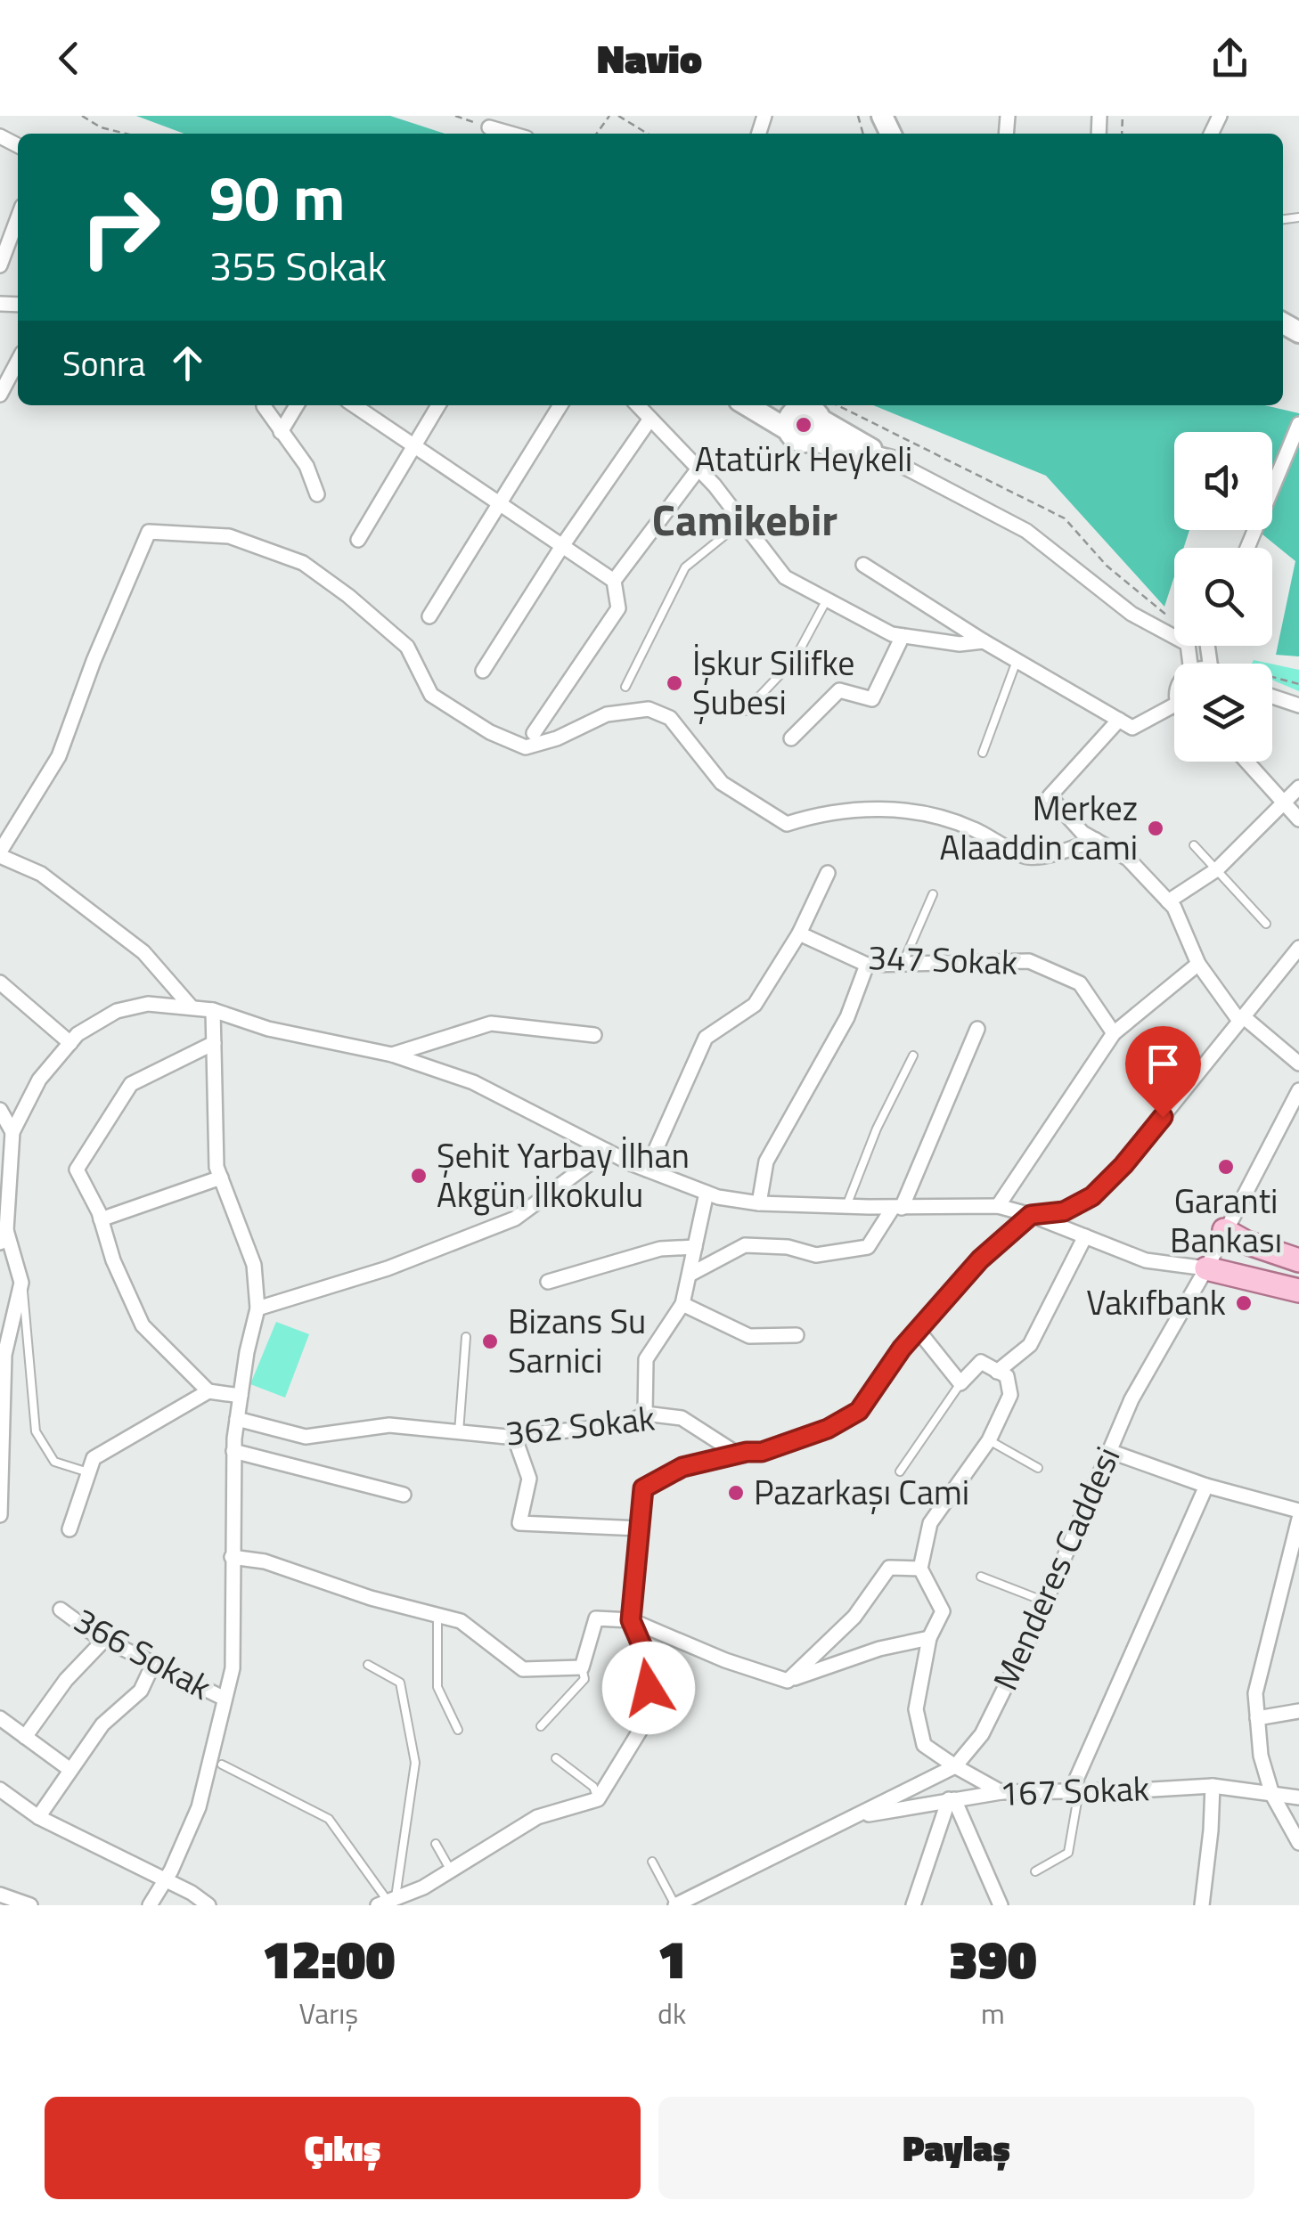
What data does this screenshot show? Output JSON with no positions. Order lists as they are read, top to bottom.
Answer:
{
  "streets": {
    "street": [
      "347 Sokak",
      "362 Sokak",
      "Menderes Caddesi",
      "366 Sokak",
      "167 Sokak"
    ]
  },
  "crossings": [
    ["Menderes Caddesi", "167 Sokak"]
  ],
  "districts": ["Camikebir"],
  "places": [
    "Atatürk Heykeli",
    "İşkur Silifke Şubesi",
    "Merkez Alaaddin cami",
    "Garanti Bankası",
    "Şehit Yarbay İlhan Akgün İlkokulu",
    "Vakıfbank",
    "Bizans Su Sarnici",
    "Pazarkaşı Cami"
  ],
  "page": {
    "header": "Navio",
    "turn": ["90 m", "355 Sokak"],
    "then": "Sonra",
    "eta": [
      "12:00",
      "Varış",
      "1",
      "dk",
      "390",
      "m"
    ],
    "buttons": ["Çıkış", "Paylaş"]
  }
}
